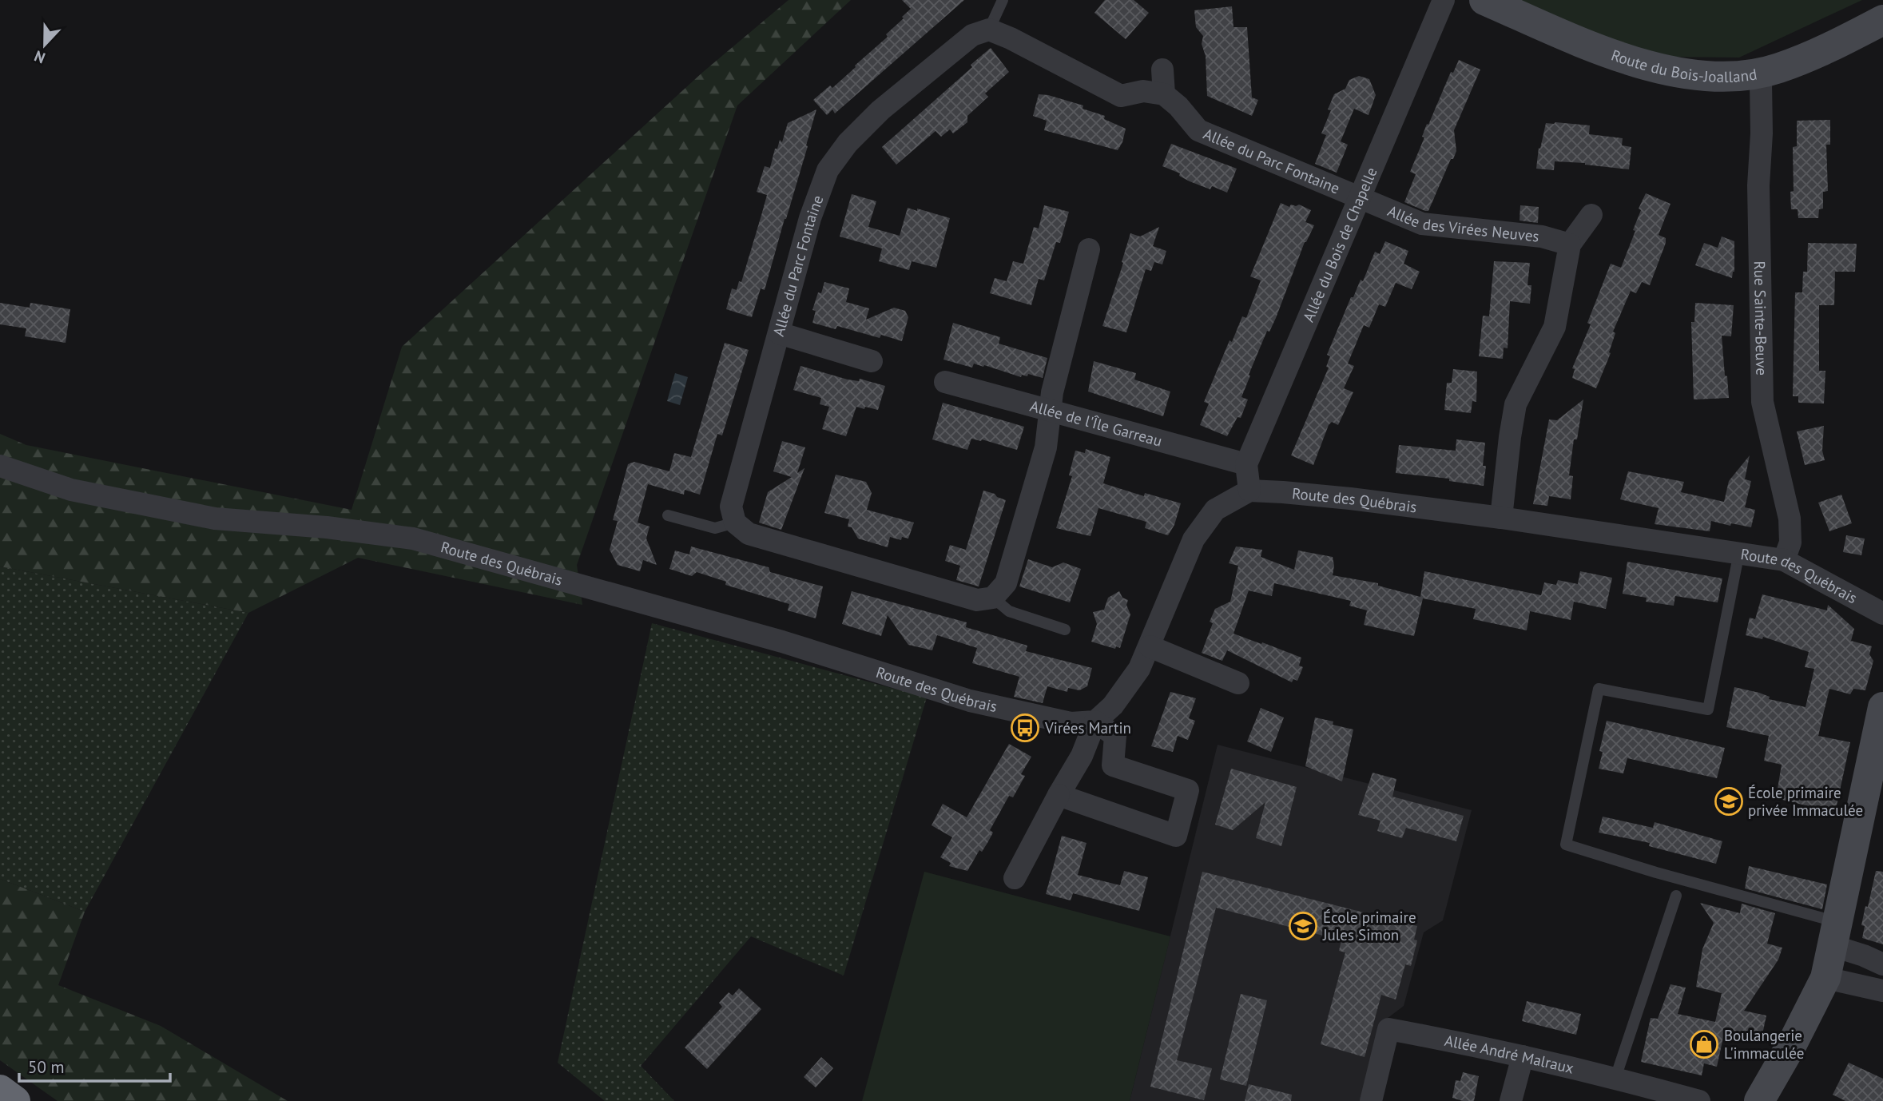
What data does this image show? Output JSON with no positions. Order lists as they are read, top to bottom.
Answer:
{
  "streets": {
    "street": [
      "Route du Bois-Joalland",
      "Allée du Parc Fontaine",
      "Allée des Virées Neuves",
      "Allée du Bois de Chapelle",
      "Rue Sainte-Beuve",
      "Allée de l'Île Garreau",
      "Route des Québrais",
      "Allée André Malraux"
    ]
  },
  "crossings": [
    ["Route du Bois-Joalland", "Rue Sainte-Beuve"],
    ["Allée du Parc Fontaine", "Allée des Virées Neuves"],
    ["Allée du Parc Fontaine", "Allée du Bois de Chapelle"],
    ["Allée des Virées Neuves", "Allée du Bois de Chapelle"],
    ["Allée du Bois de Chapelle", "Allée de l'Île Garreau"],
    ["Rue Sainte-Beuve", "Route des Québrais"]
  ],
  "places": {
    "bus stop": ["Virées Martin"],
    "school or university": ["École primaire privée Immaculée", "École primaire Jules Simon"],
    "shop": ["Boulangerie L'immaculée"]
  },
  "scale_bar": "50 m",
  "north": "bottom"
}
